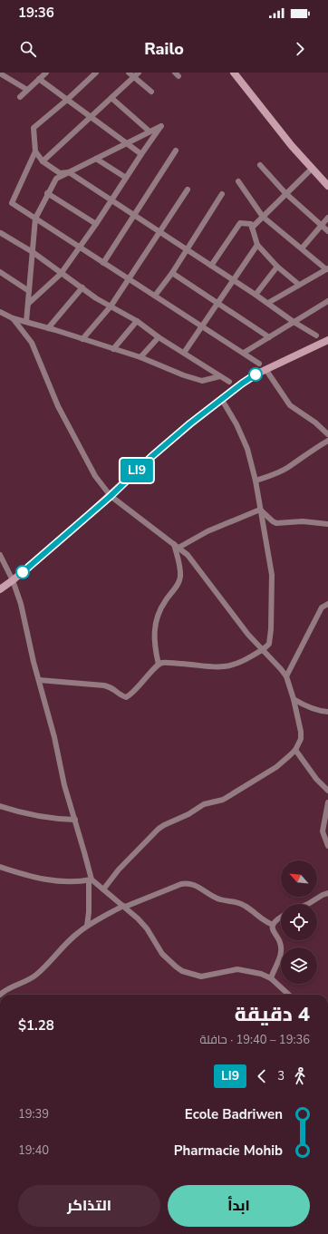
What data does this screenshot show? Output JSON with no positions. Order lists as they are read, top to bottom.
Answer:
{
  "lines": ["bus line LI9"],
  "north": "top left",
  "page": {
    "status": "19:36",
    "header": "Railo",
    "on_map": "LI9",
    "heading": ["4 دقيقة", "19:36 – 19:40 · حافلة", "$1.28"],
    "legs": ["3", "LI9"],
    "list": [
      {
        "name": "Ecole Badriwen",
        "value": "19:39"
      },
      {
        "name": "Pharmacie Mohib",
        "value": "19:40"
      }
    ],
    "buttons": ["ابدأ", "التذاكر"]
  }
}
